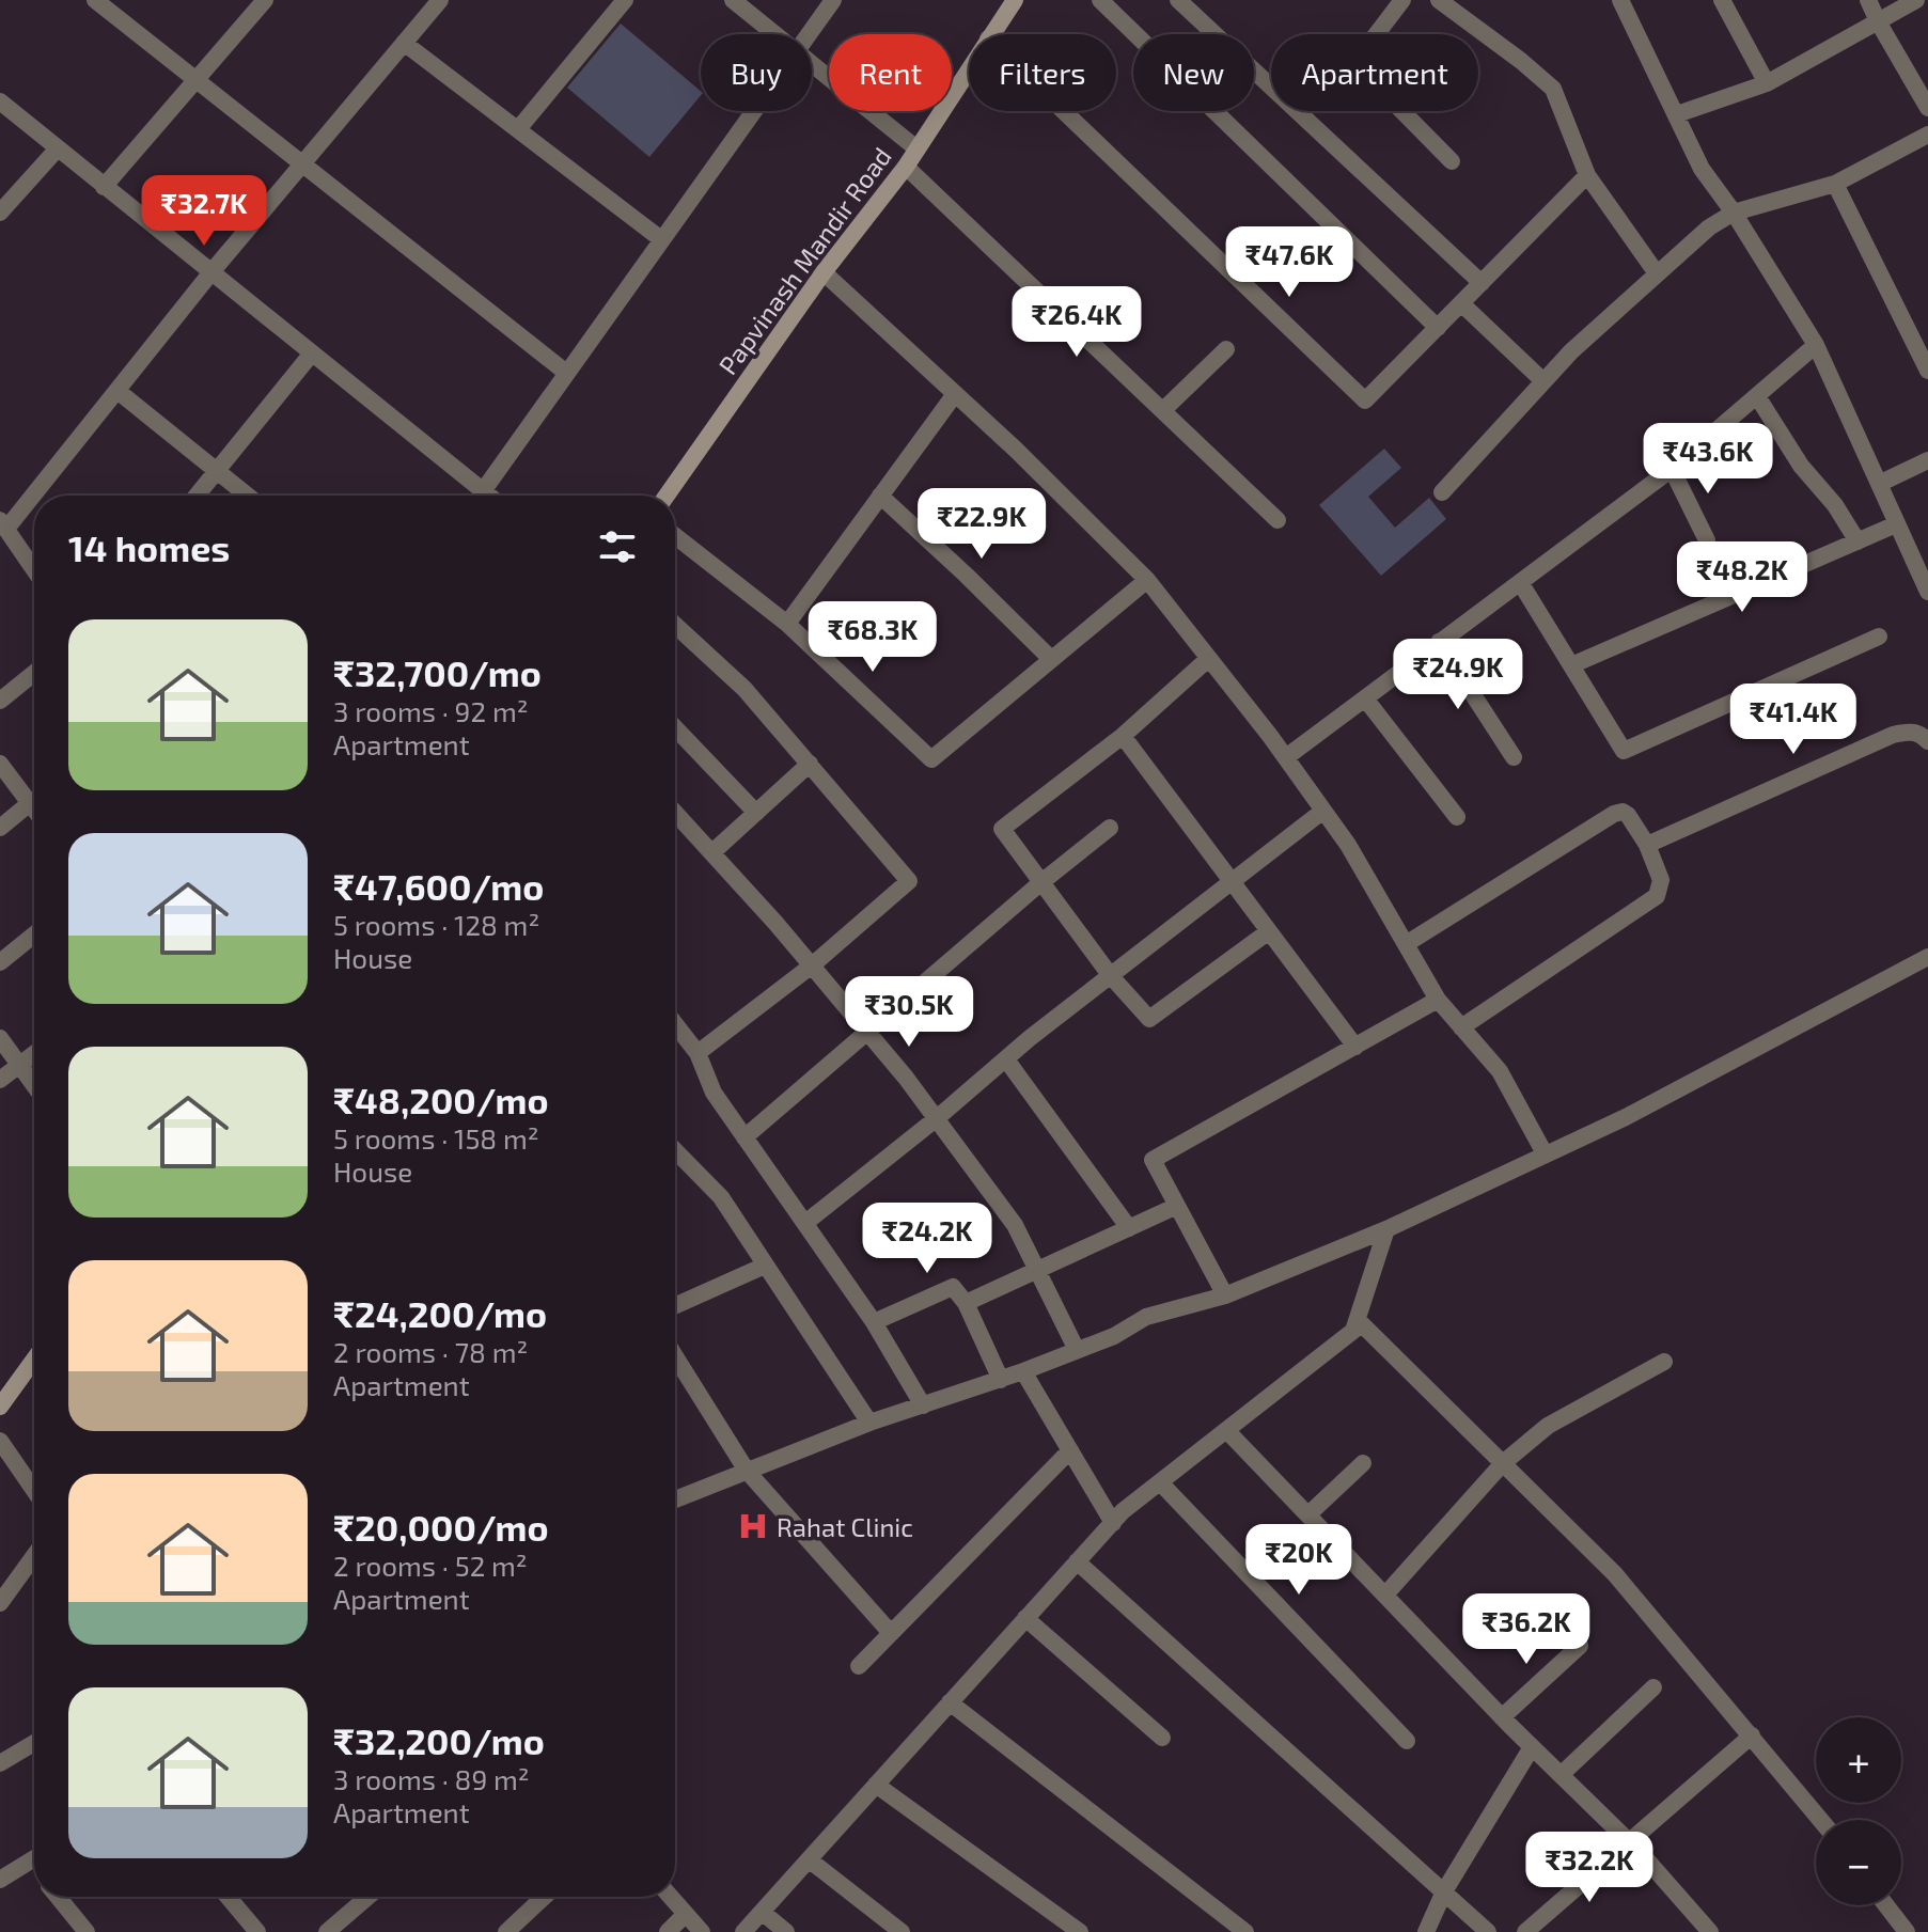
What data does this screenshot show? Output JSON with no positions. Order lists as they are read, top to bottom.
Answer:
{
  "streets": {
    "street": ["Papvinash Mandir Road"]
  },
  "places": {
    "hospital": ["Rahat Clinic"]
  },
  "page": {
    "chip": [
      "Buy",
      "Rent",
      "Filters",
      "New",
      "Apartment"
    ],
    "price": [
      "₹32.7K",
      "₹47.6K",
      "₹26.4K",
      "₹43.6K",
      "₹22.9K",
      "₹48.2K",
      "₹68.3K",
      "₹24.9K",
      "₹41.4K",
      "₹30.5K",
      "₹24.2K",
      "₹20K",
      "₹36.2K",
      "₹32.2K"
    ],
    "heading": "14 homes",
    "list": [
      {
        "name": "₹32,700/mo",
        "note": "3 rooms · 92 m² · Apartment"
      },
      {
        "name": "₹47,600/mo",
        "note": "5 rooms · 128 m² · House"
      },
      {
        "name": "₹48,200/mo",
        "note": "5 rooms · 158 m² · House"
      },
      {
        "name": "₹24,200/mo",
        "note": "2 rooms · 78 m² · Apartment"
      },
      {
        "name": "₹20,000/mo",
        "note": "2 rooms · 52 m² · Apartment"
      },
      {
        "name": "₹32,200/mo",
        "note": "3 rooms · 89 m² · Apartment"
      }
    ],
    "map_buttons": ["+", "−"]
  }
}
